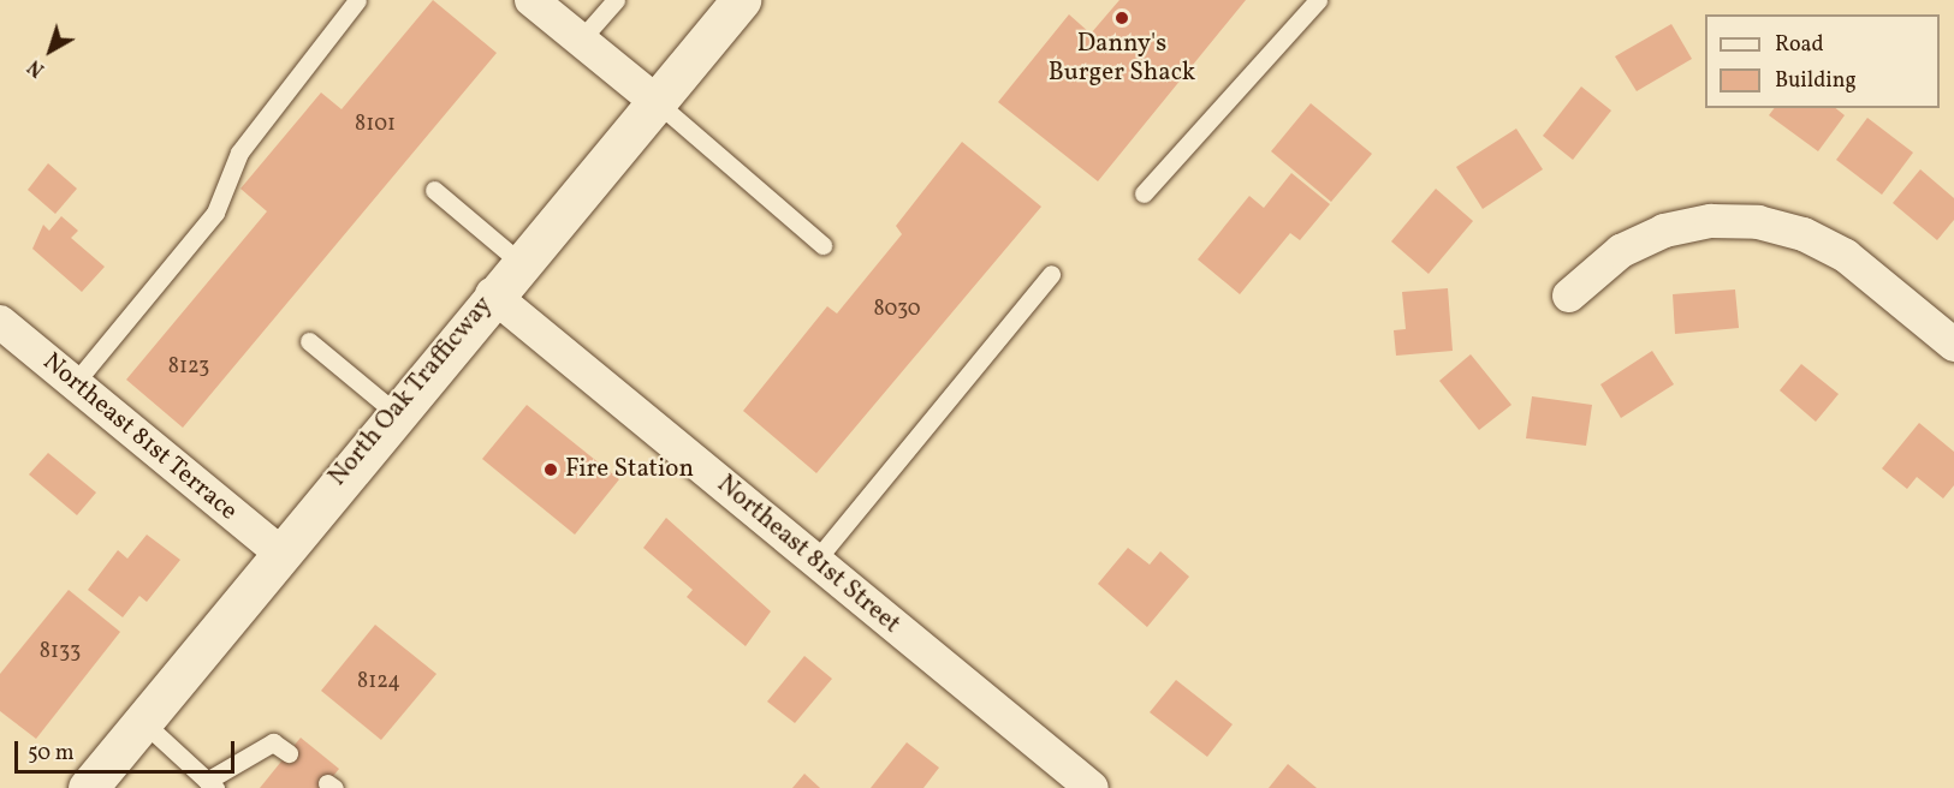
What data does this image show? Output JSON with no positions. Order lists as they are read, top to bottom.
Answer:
{
  "streets": {
    "main road": ["North Oak Trafficway"],
    "street": ["Northeast 81st Terrace", "Northeast 81st Street"]
  },
  "crossings": [
    ["North Oak Trafficway", "Northeast 81st Terrace"],
    ["North Oak Trafficway", "Northeast 81st Street"]
  ],
  "places": ["Danny's Burger Shack", "Fire Station"],
  "house_numbers": [
    "8101",
    "8030",
    "8123",
    "8133",
    "8124"
  ],
  "legend": ["Road", "Building"],
  "scale_bar": "50 m",
  "north": "bottom left"
}
